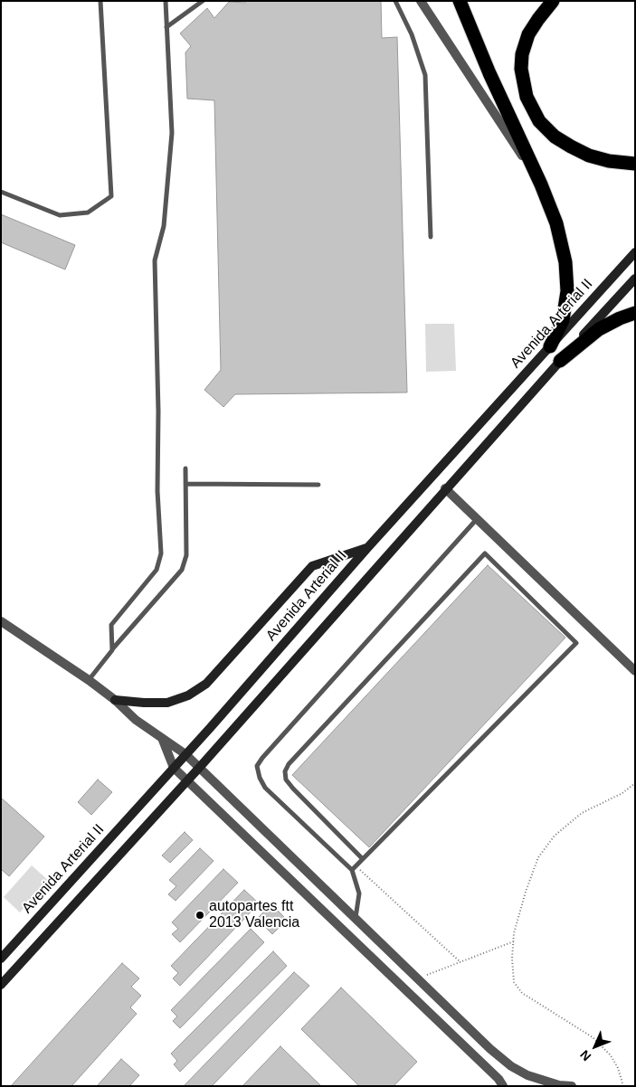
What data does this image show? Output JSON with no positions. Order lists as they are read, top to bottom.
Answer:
{
  "streets": {
    "street": ["Avenida Arterial II"]
  },
  "places": ["autopartes ftt 2013 Valencia"],
  "north": "bottom left"
}
